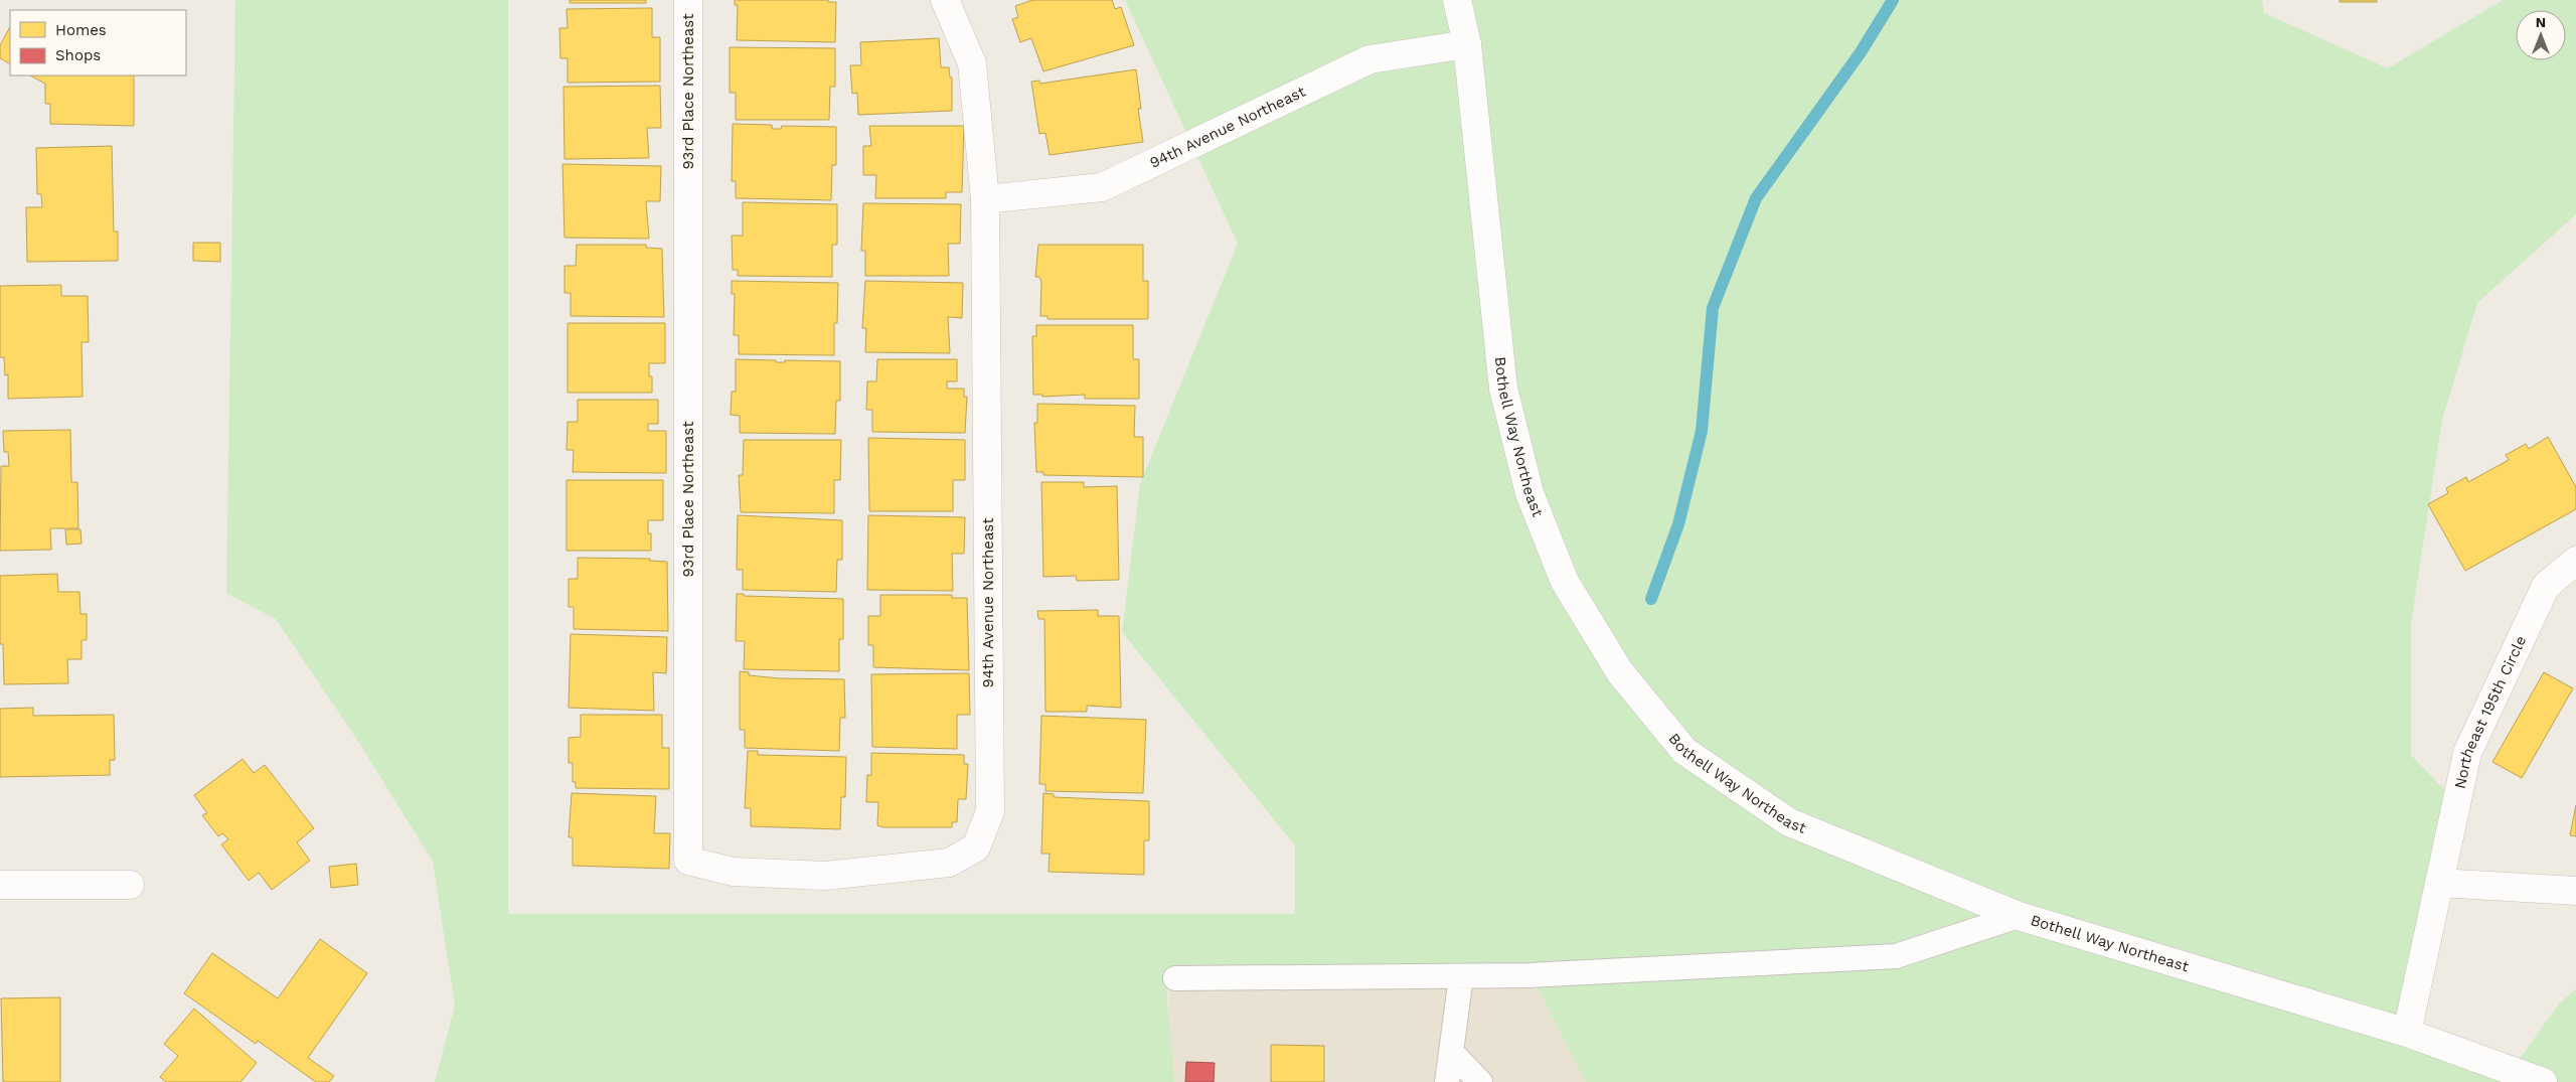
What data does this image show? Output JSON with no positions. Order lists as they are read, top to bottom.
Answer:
{
  "streets": {
    "street": [
      "93rd Place Northeast",
      "94th Avenue Northeast",
      "Bothell Way Northeast",
      "Northeast 195th Circle"
    ]
  },
  "crossings": [
    ["93rd Place Northeast", "94th Avenue Northeast"],
    ["94th Avenue Northeast", "Bothell Way Northeast"],
    ["Bothell Way Northeast", "Northeast 195th Circle"]
  ],
  "legend": ["Homes", "Shops"],
  "north": "top"
}
